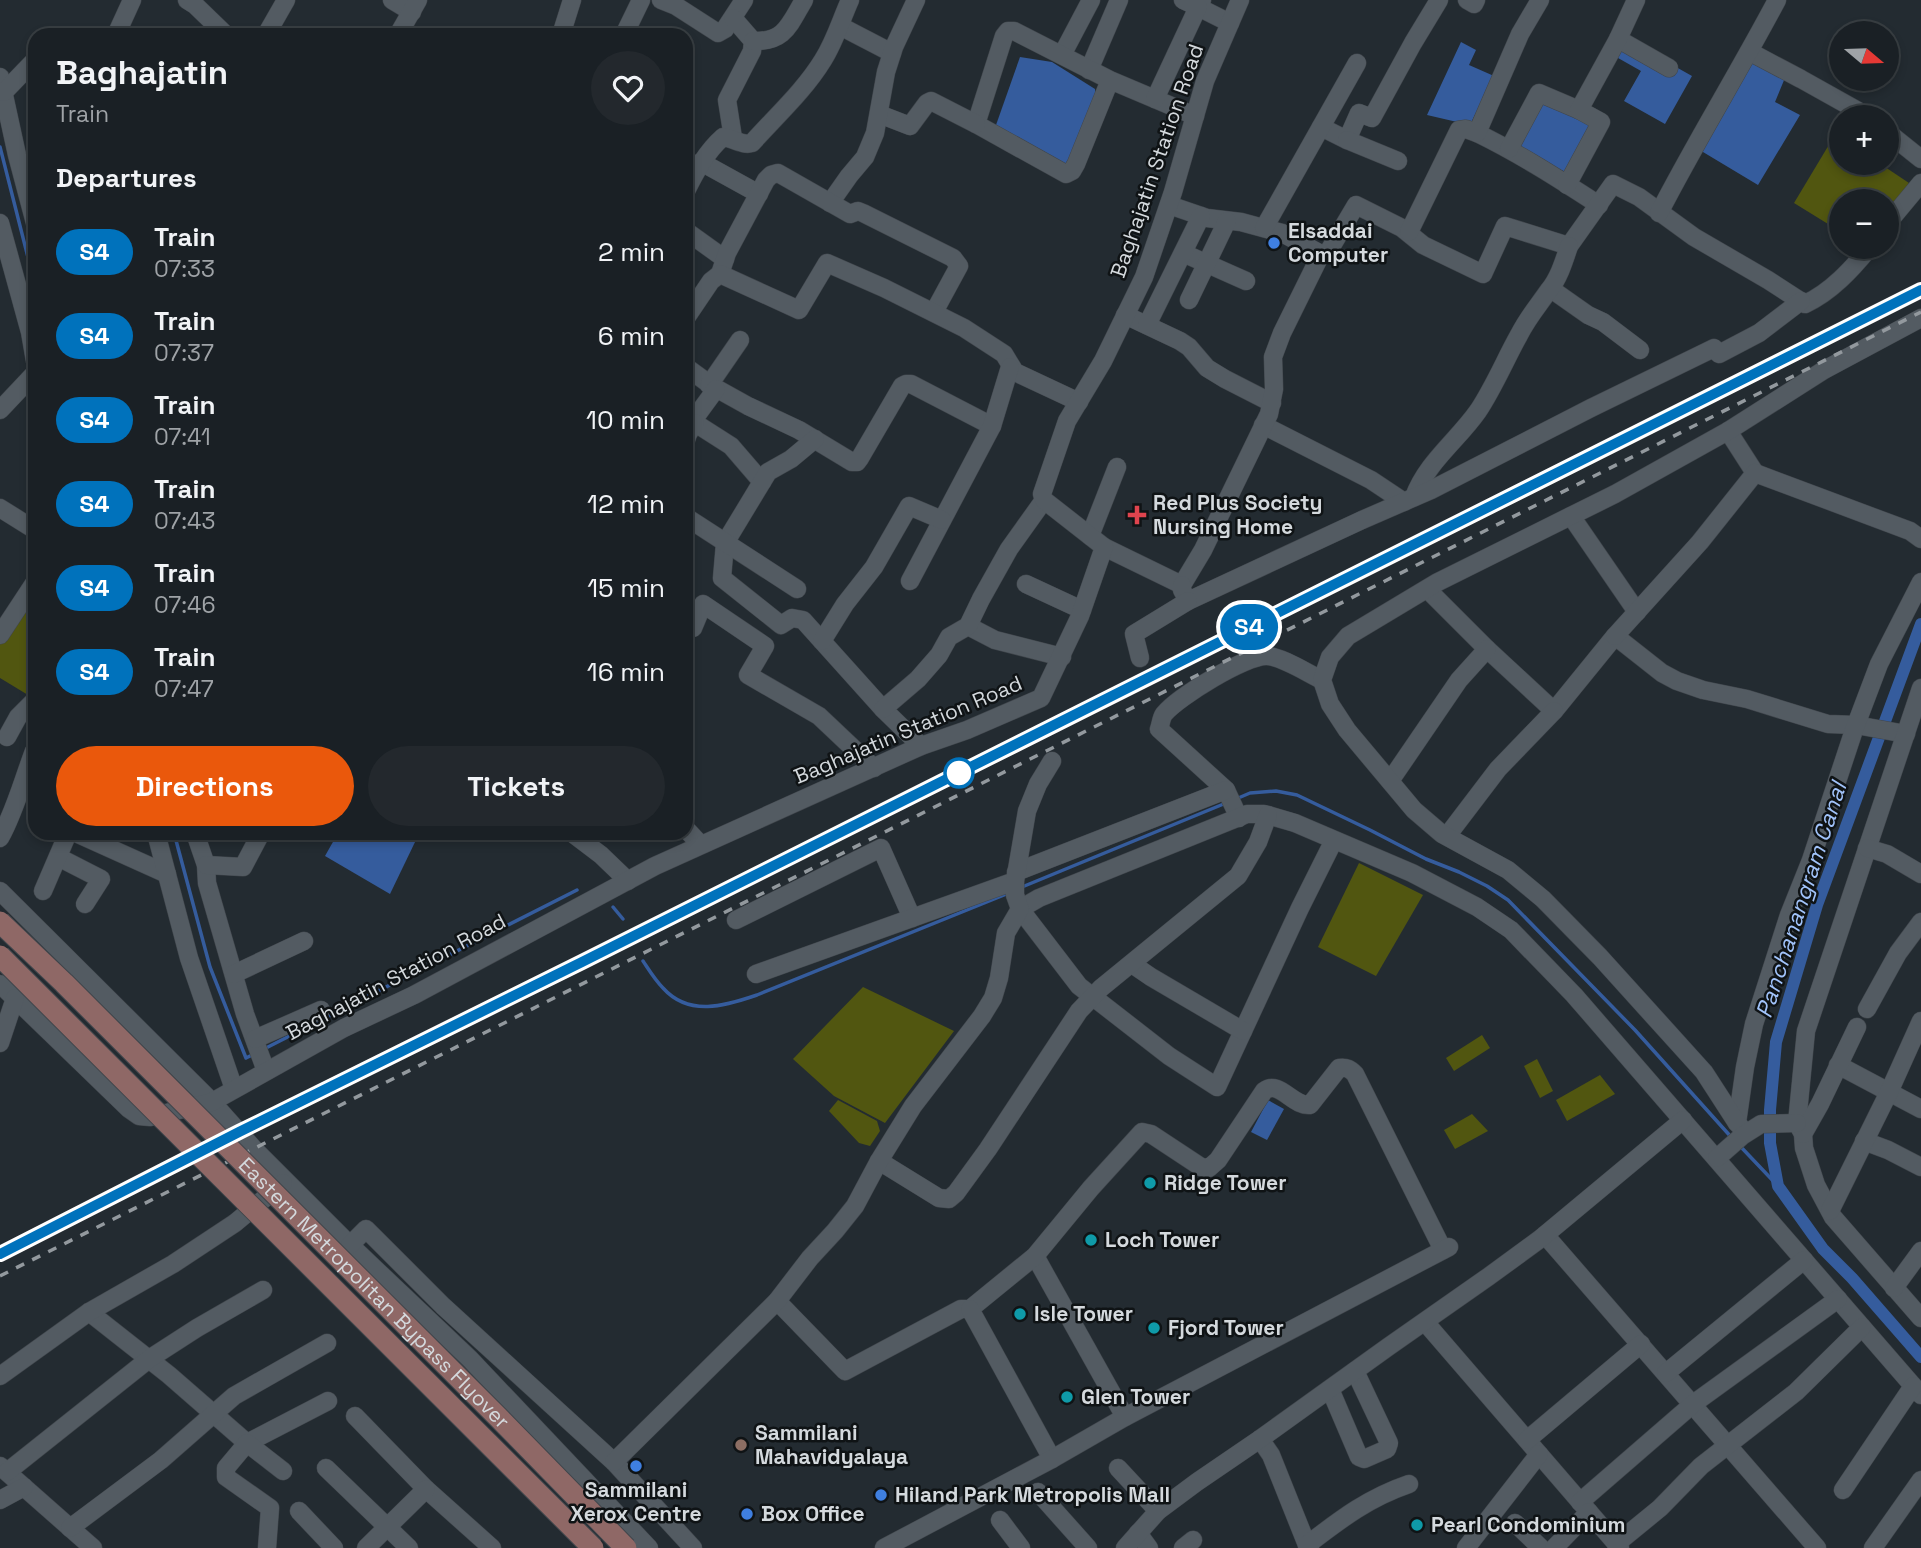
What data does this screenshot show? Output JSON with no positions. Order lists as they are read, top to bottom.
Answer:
{
  "streets": {
    "main road": ["Eastern Metropolitan Bypass Flyover"],
    "street": ["Baghajatin Station Road"]
  },
  "water": ["Panchanangram Canal"],
  "places": {
    "other": [
      "Elsaddai Computer",
      "Ridge Tower",
      "Loch Tower",
      "Isle Tower",
      "Fjord Tower",
      "Glen Tower",
      "Sammilani Mahavidyalaya",
      "Sammilani Xerox Centre",
      "Hiland Park Metropolis Mall",
      "Box Office",
      "Pearl Condominium"
    ],
    "health": ["Red Plus Society Nursing Home"]
  },
  "north": "right",
  "page": {
    "on_map": "S4",
    "map_buttons": ["+", "−"],
    "heading": [
      ["Baghajatin", "Train"],
      "Departures"
    ],
    "list": [
      {
        "mark": "S4",
        "name": "Train",
        "note": "07:33",
        "value": "2 min"
      },
      {
        "mark": "S4",
        "name": "Train",
        "note": "07:37",
        "value": "6 min"
      },
      {
        "mark": "S4",
        "name": "Train",
        "note": "07:41",
        "value": "10 min"
      },
      {
        "mark": "S4",
        "name": "Train",
        "note": "07:43",
        "value": "12 min"
      },
      {
        "mark": "S4",
        "name": "Train",
        "note": "07:46",
        "value": "15 min"
      },
      {
        "mark": "S4",
        "name": "Train",
        "note": "07:47",
        "value": "16 min"
      }
    ],
    "buttons": ["Directions", "Tickets"]
  }
}
